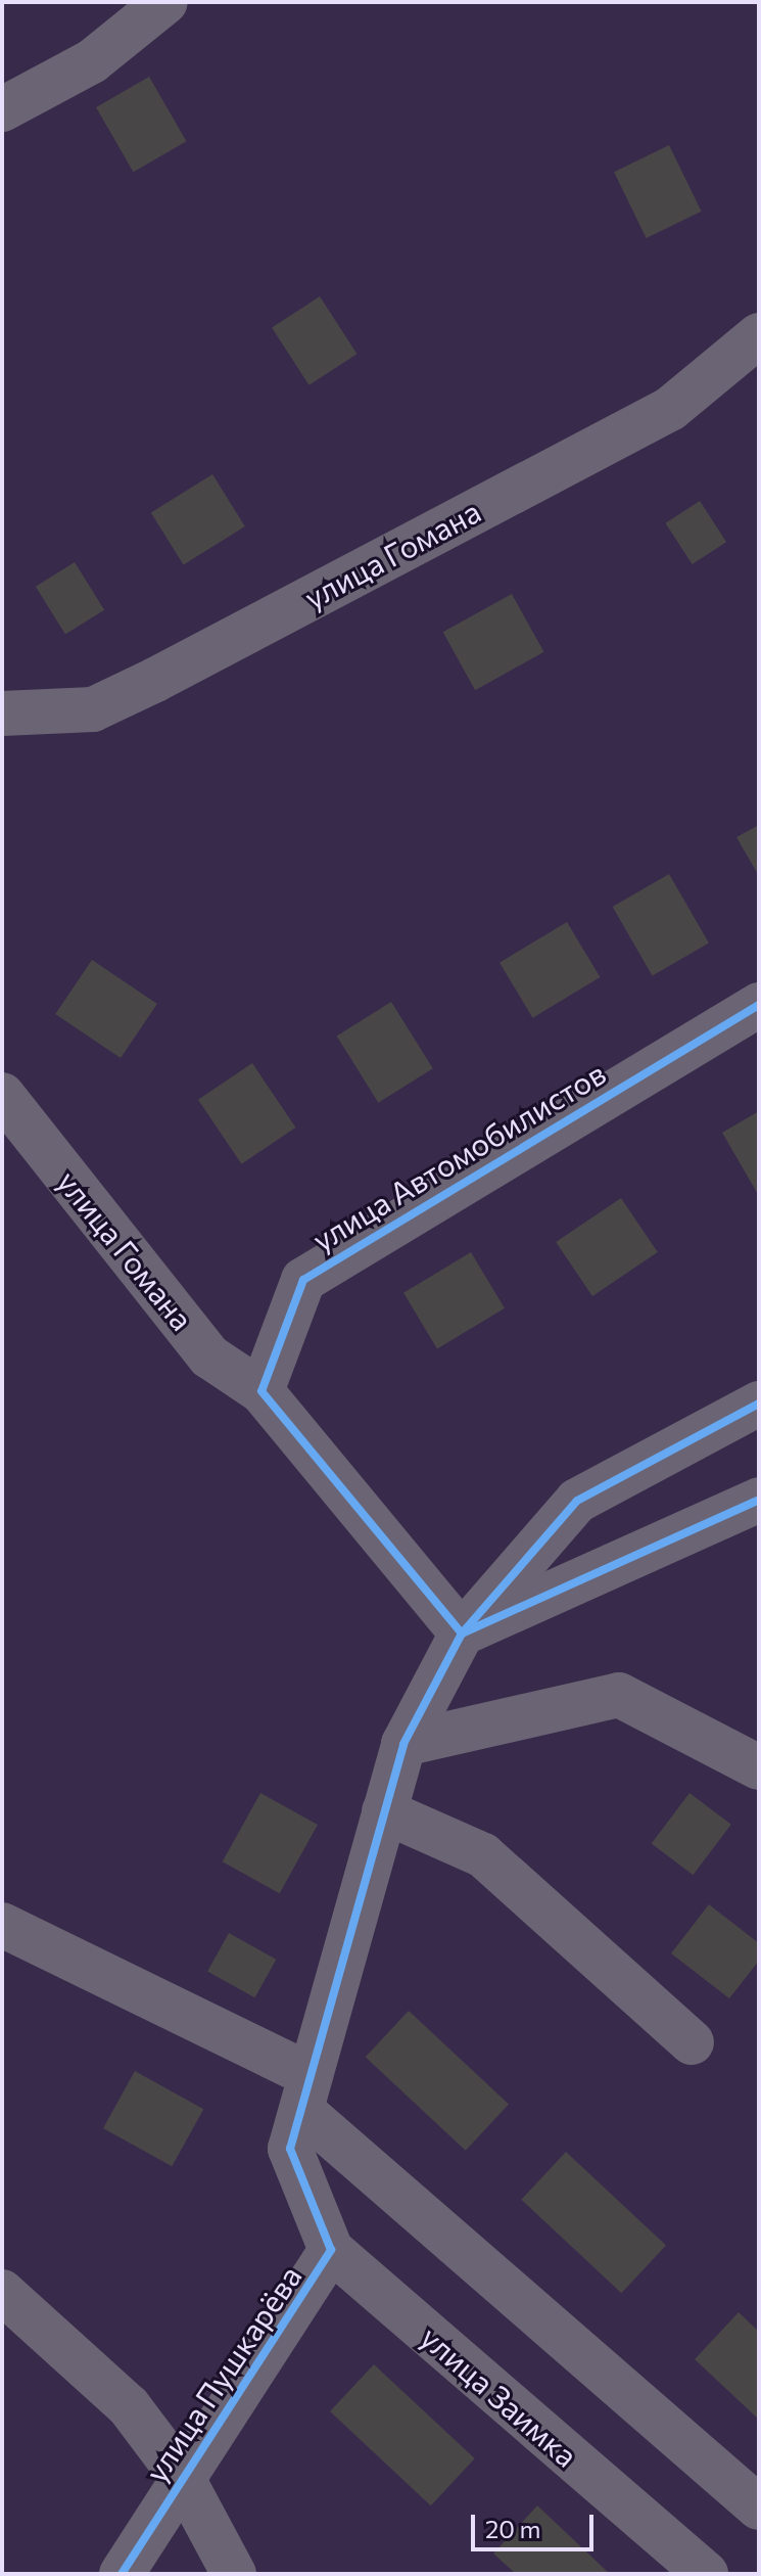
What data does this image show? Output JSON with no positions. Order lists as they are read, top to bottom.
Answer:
{
  "streets": {
    "street": [
      "улица Гомана",
      "улица Автомобилистов",
      "улица Пушкарёва",
      "улица Заимка"
    ]
  },
  "crossings": [
    ["улица Гомана", "улица Автомобилистов"],
    ["улица Пушкарёва", "улица Заимка"]
  ],
  "scale_bar": "20 m"
}
